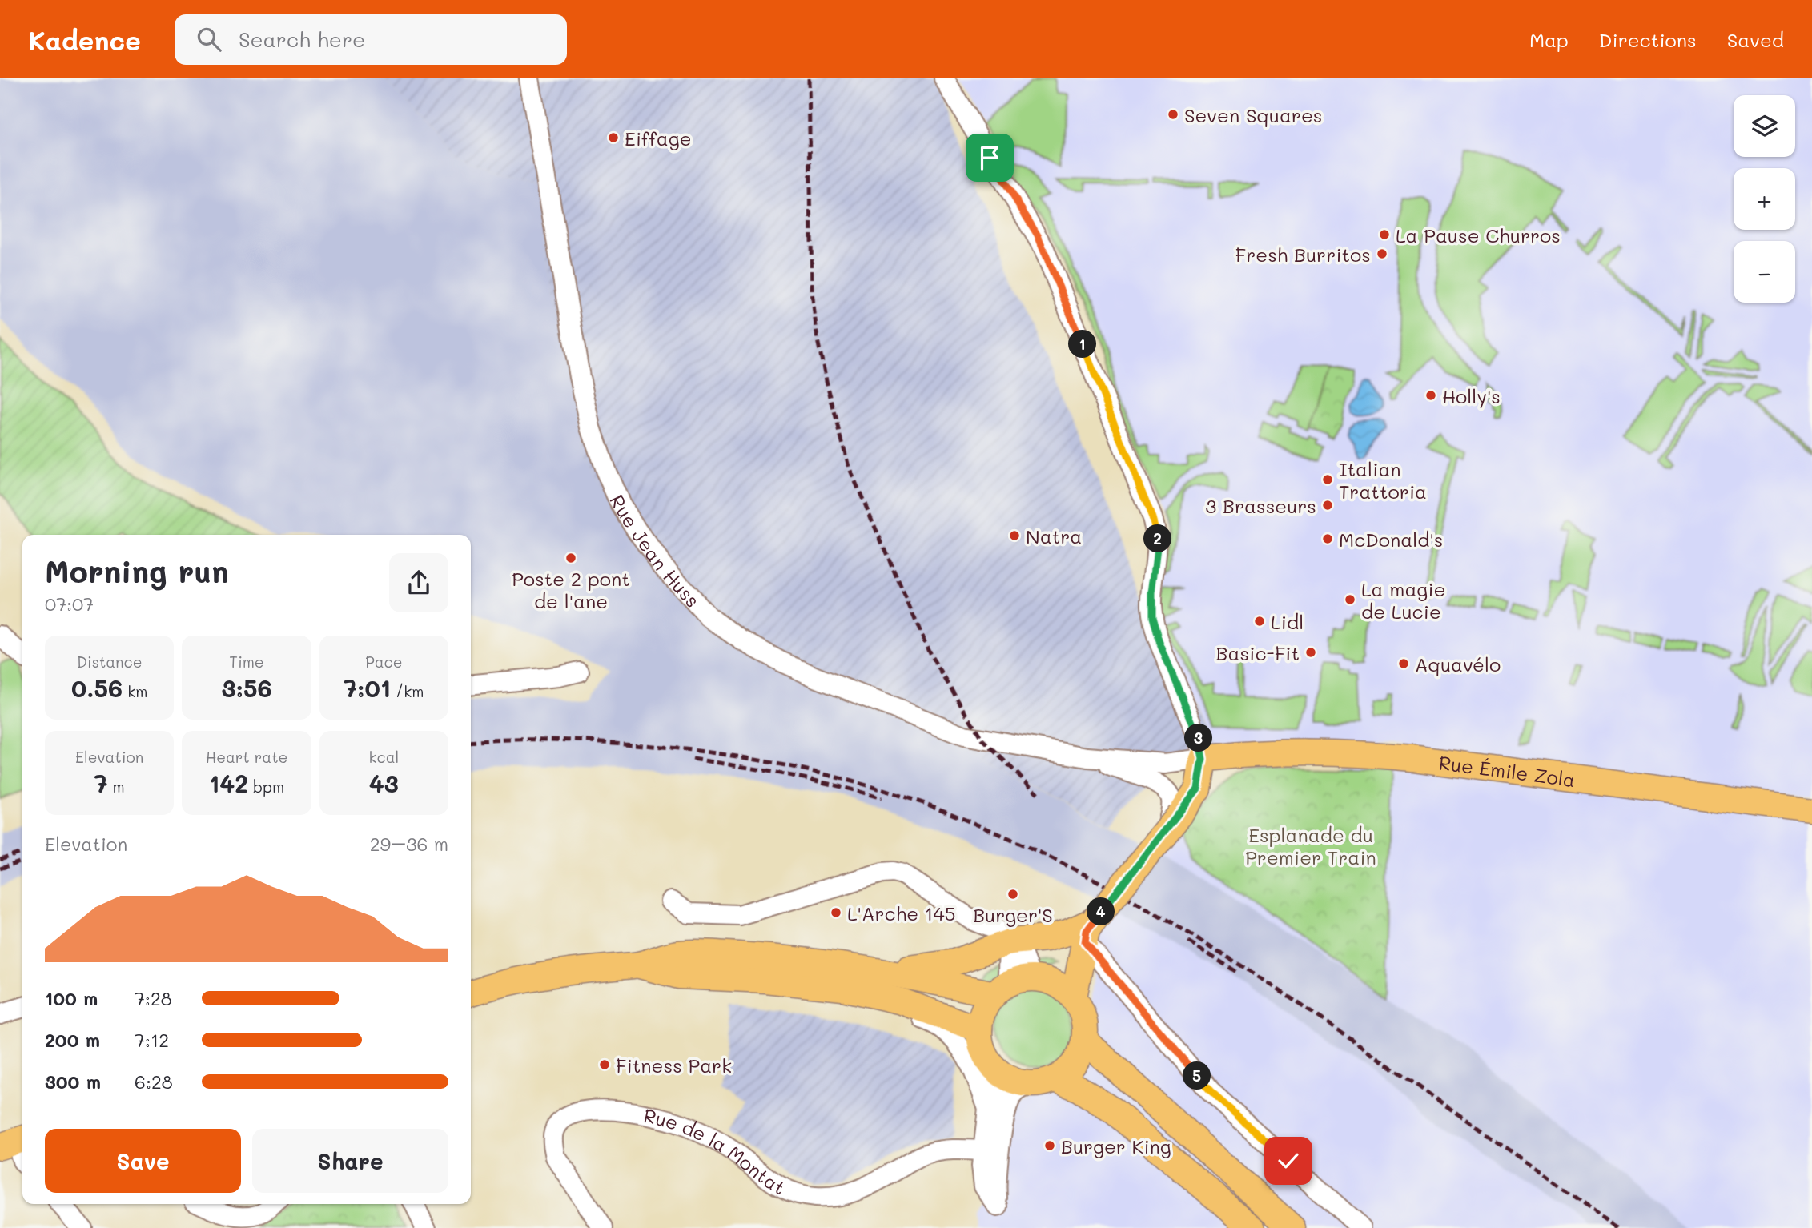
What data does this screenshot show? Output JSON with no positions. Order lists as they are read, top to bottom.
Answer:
{
  "streets": {
    "main road": ["Rue Émile Zola"],
    "street": ["Rue Jean Huss", "Rue de la Montat"]
  },
  "crossings": [
    ["Rue Jean Huss", "Rue Émile Zola"]
  ],
  "parks": ["Esplanade du Premier Train"],
  "places": [
    "Seven Squares",
    "Eiffage",
    "La Pause Churros",
    "Fresh Burritos",
    "Holly's",
    "Italian Trattoria",
    "3 Brasseurs",
    "Natra",
    "McDonald's",
    "Poste 2 pont de l'ane",
    "La magie de Lucie",
    "Lidl",
    "Basic-Fit",
    "Aquavélo",
    "Burger'S",
    "L'Arche 145",
    "Fitness Park",
    "Burger King"
  ],
  "page": {
    "header": "Kadence",
    "search": "Search here",
    "nav": ["Map", "Directions", "Saved"],
    "map_buttons": ["+", "−"],
    "pins": [
      "1",
      "2",
      "3",
      "4",
      "5"
    ],
    "heading": ["Morning run", "07:07"],
    "stats": [
      ["Distance", "0.56 km"],
      ["Time", "3:56"],
      ["Pace", "7:01 /km"],
      ["Elevation", "7 m"],
      ["Heart rate", "142 bpm"],
      ["kcal", "43"]
    ],
    "chart": ["Elevation", "29–36 m"],
    "list": [
      {
        "name": "100 m",
        "note": "7:28"
      },
      {
        "name": "200 m",
        "note": "7:12"
      },
      {
        "name": "300 m",
        "note": "6:28"
      }
    ],
    "buttons": ["Save", "Share"]
  }
}
